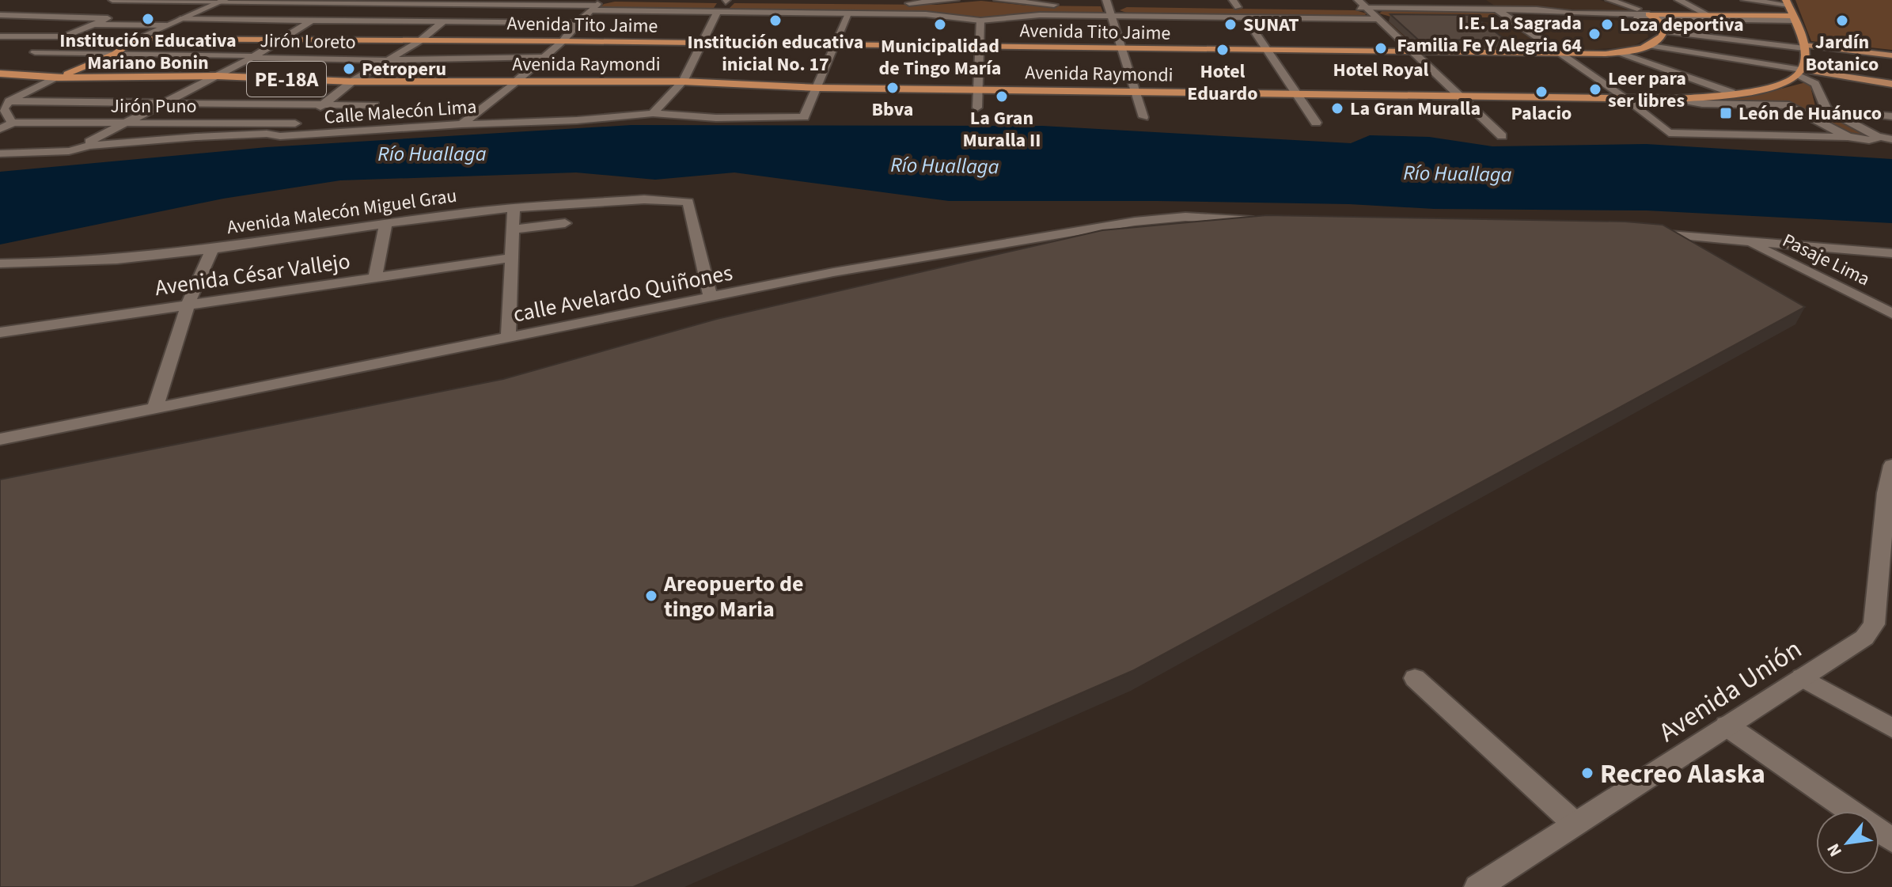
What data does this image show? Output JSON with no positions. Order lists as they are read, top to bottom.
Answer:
{
  "streets": {
    "highway": ["Avenida Tito Jaime", "Avenida Raymondi", "PE-18A"],
    "street": [
      "Jirón Loreto",
      "Jirón Puno",
      "Calle Malecón Lima",
      "Avenida Malecón Miguel Grau",
      "Pasaje Lima",
      "Avenida César Vallejo",
      "calle Avelardo Quiñones",
      "Avenida Unión"
    ]
  },
  "crossings": [
    ["Avenida Tito Jaime", "PE-18A"],
    ["Jirón Loreto", "PE-18A"],
    ["Avenida Raymondi", "PE-18A"],
    ["Avenida Raymondi", "Calle Malecón Lima"],
    ["Avenida Malecón Miguel Grau", "calle Avelardo Quiñones"]
  ],
  "water": ["Río Huallaga"],
  "places": {
    "other": [
      "Institución Educativa Mariano Bonin",
      "Institución educativa inicial No. 17",
      "Jardín Botanico",
      "Municipalidad de Tingo María",
      "SUNAT",
      "Loza deportiva",
      "I.E. La Sagrada Familia Fe Y Alegria 64",
      "Hotel Royal",
      "Hotel Eduardo",
      "Petroperu",
      "Bbva",
      "Leer para ser libres",
      "Palacio",
      "La Gran Muralla II",
      "La Gran Muralla",
      "Areopuerto de tingo Maria",
      "Recreo Alaska"
    ],
    "transit": ["León de Huánuco"]
  },
  "north": "bottom left"
}
